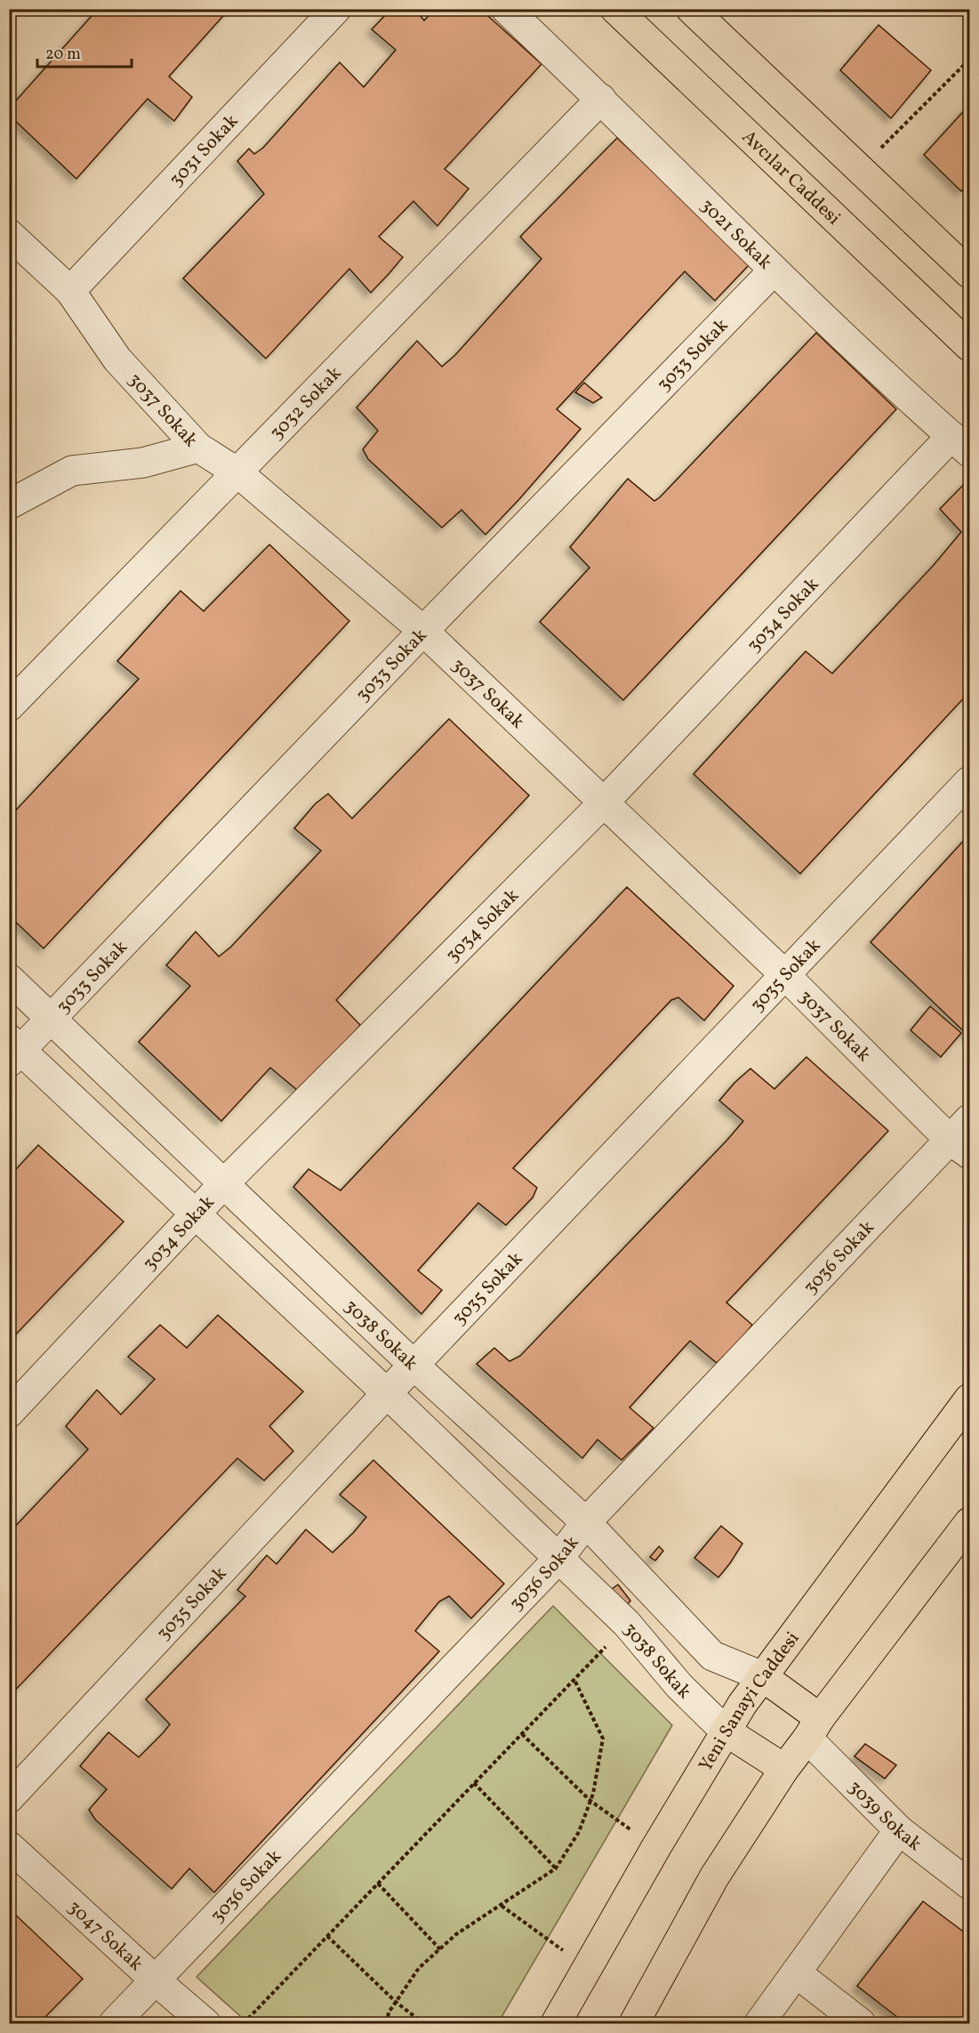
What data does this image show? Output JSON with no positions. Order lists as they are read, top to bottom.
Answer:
{
  "streets": {
    "main road": ["Avcılar Caddesi", "Yeni Sanayi Caddesi"],
    "lane": [
      "3031 Sokak",
      "3021 Sokak",
      "3033 Sokak",
      "3032 Sokak",
      "3037 Sokak",
      "3034 Sokak",
      "3035 Sokak",
      "3036 Sokak",
      "3038 Sokak",
      "3039 Sokak",
      "3047 Sokak"
    ]
  },
  "crossings": [
    ["3031 Sokak", "3037 Sokak"],
    ["3021 Sokak", "3033 Sokak"],
    ["3021 Sokak", "3032 Sokak"],
    ["3021 Sokak", "3034 Sokak"],
    ["3033 Sokak", "3037 Sokak"],
    ["3033 Sokak", "3038 Sokak"],
    ["3032 Sokak", "3037 Sokak"],
    ["3037 Sokak", "3034 Sokak"],
    ["3037 Sokak", "3035 Sokak"],
    ["3037 Sokak", "3036 Sokak"],
    ["3034 Sokak", "3038 Sokak"],
    ["3035 Sokak", "3038 Sokak"],
    ["3036 Sokak", "3038 Sokak"],
    ["3036 Sokak", "3047 Sokak"],
    ["3038 Sokak", "Yeni Sanayi Caddesi"]
  ],
  "scale_bar": "20 m"
}
